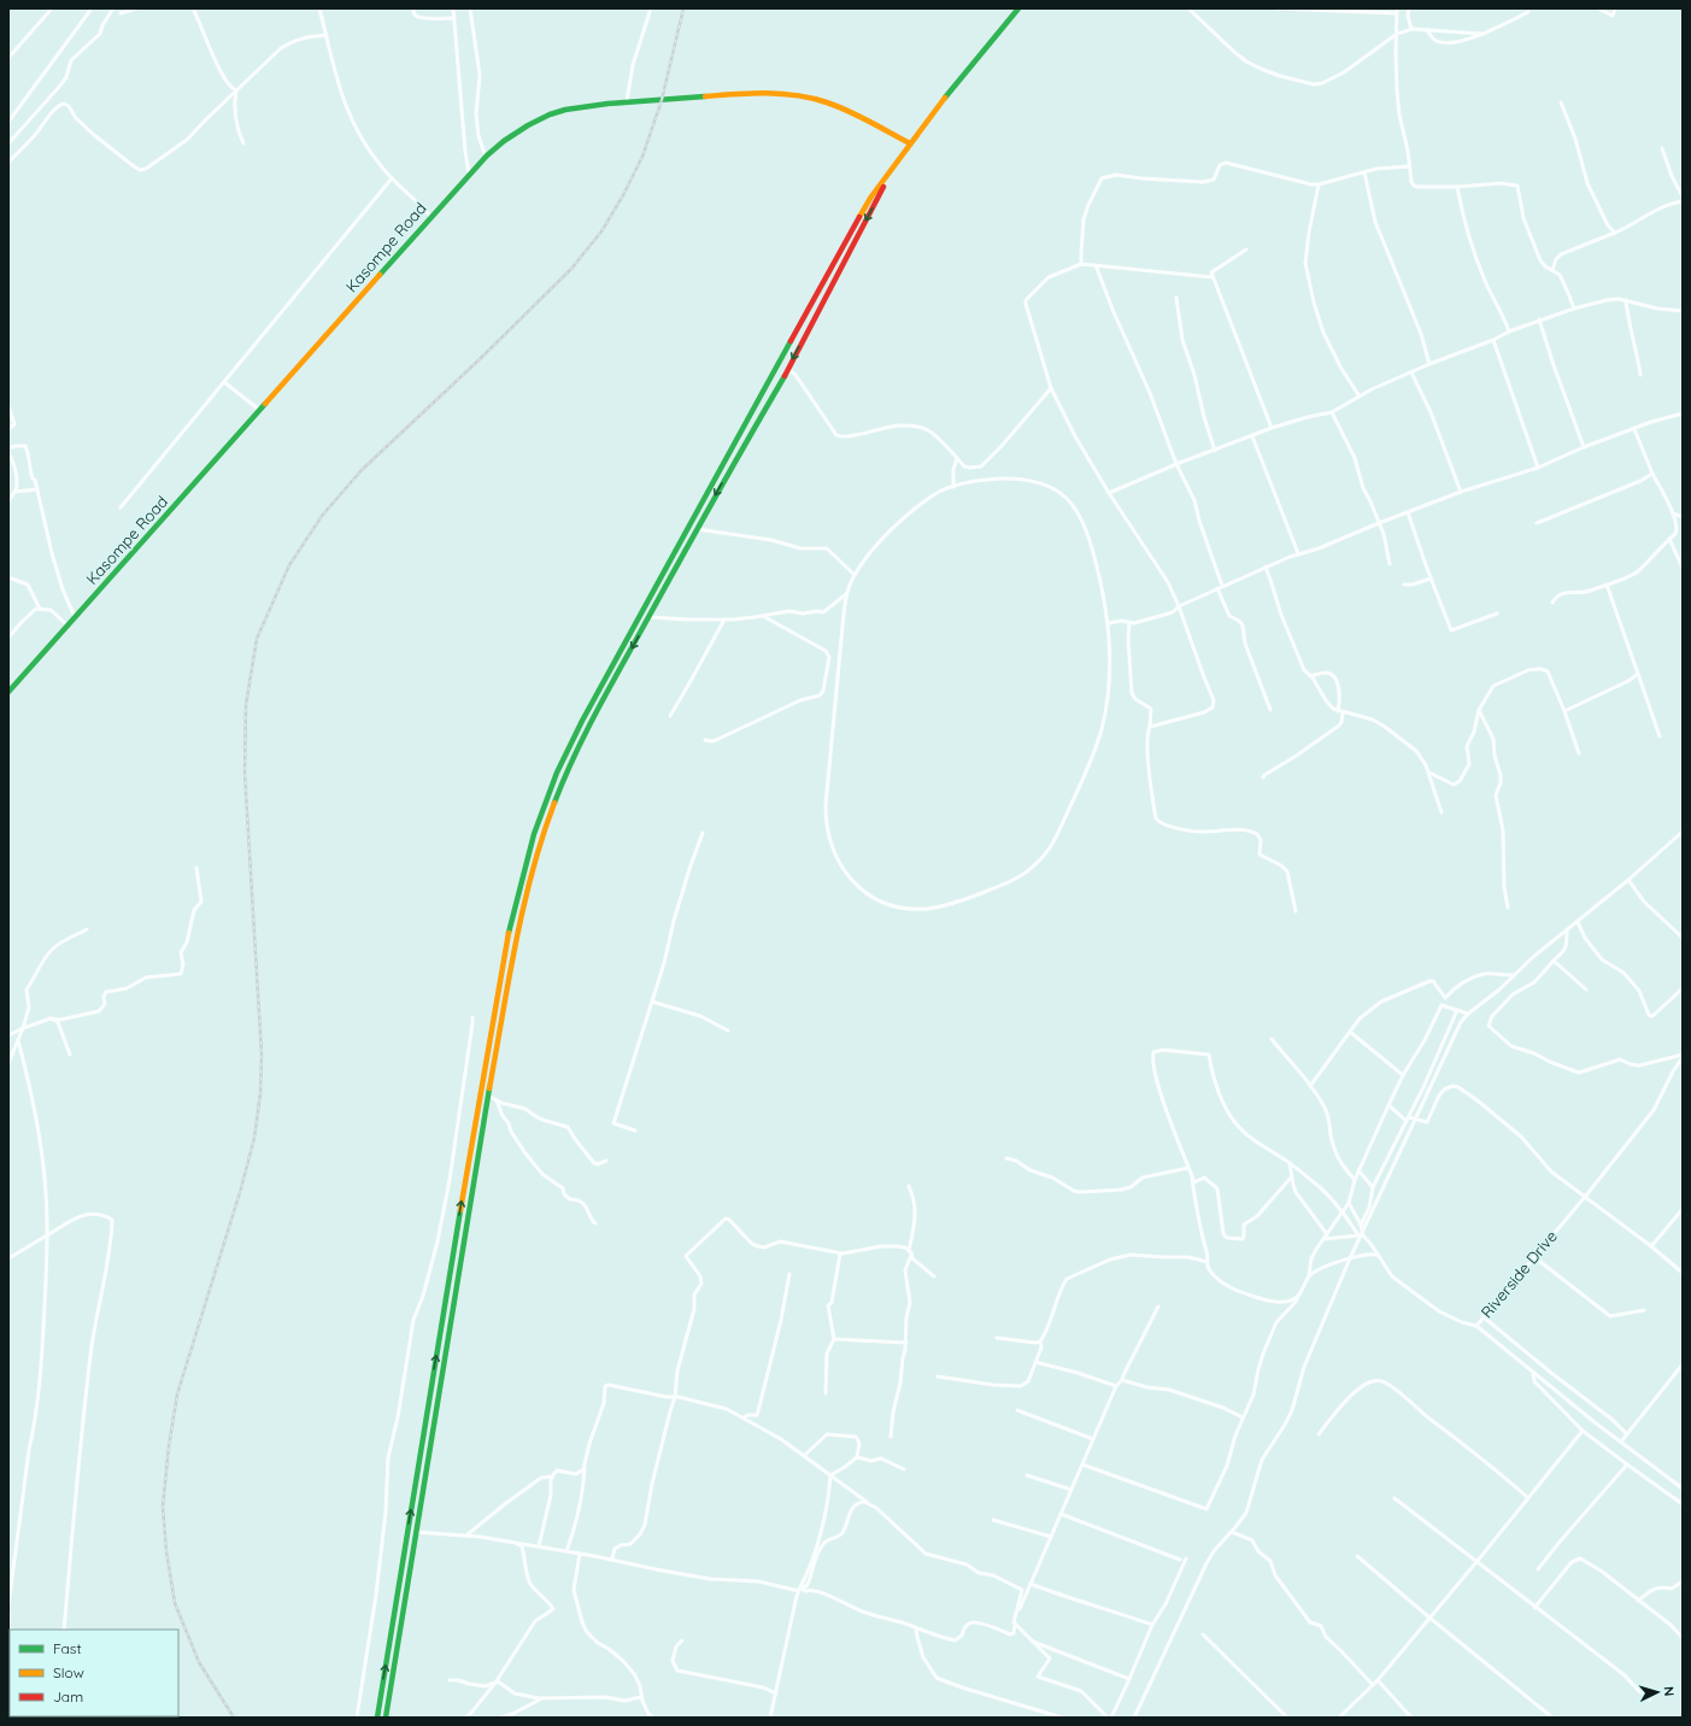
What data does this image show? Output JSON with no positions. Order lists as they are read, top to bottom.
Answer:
{
  "streets": {
    "main road": ["Kasompe Road"],
    "street": ["Riverside Drive"]
  },
  "legend": ["Fast", "Slow", "Jam"],
  "north": "right"
}
